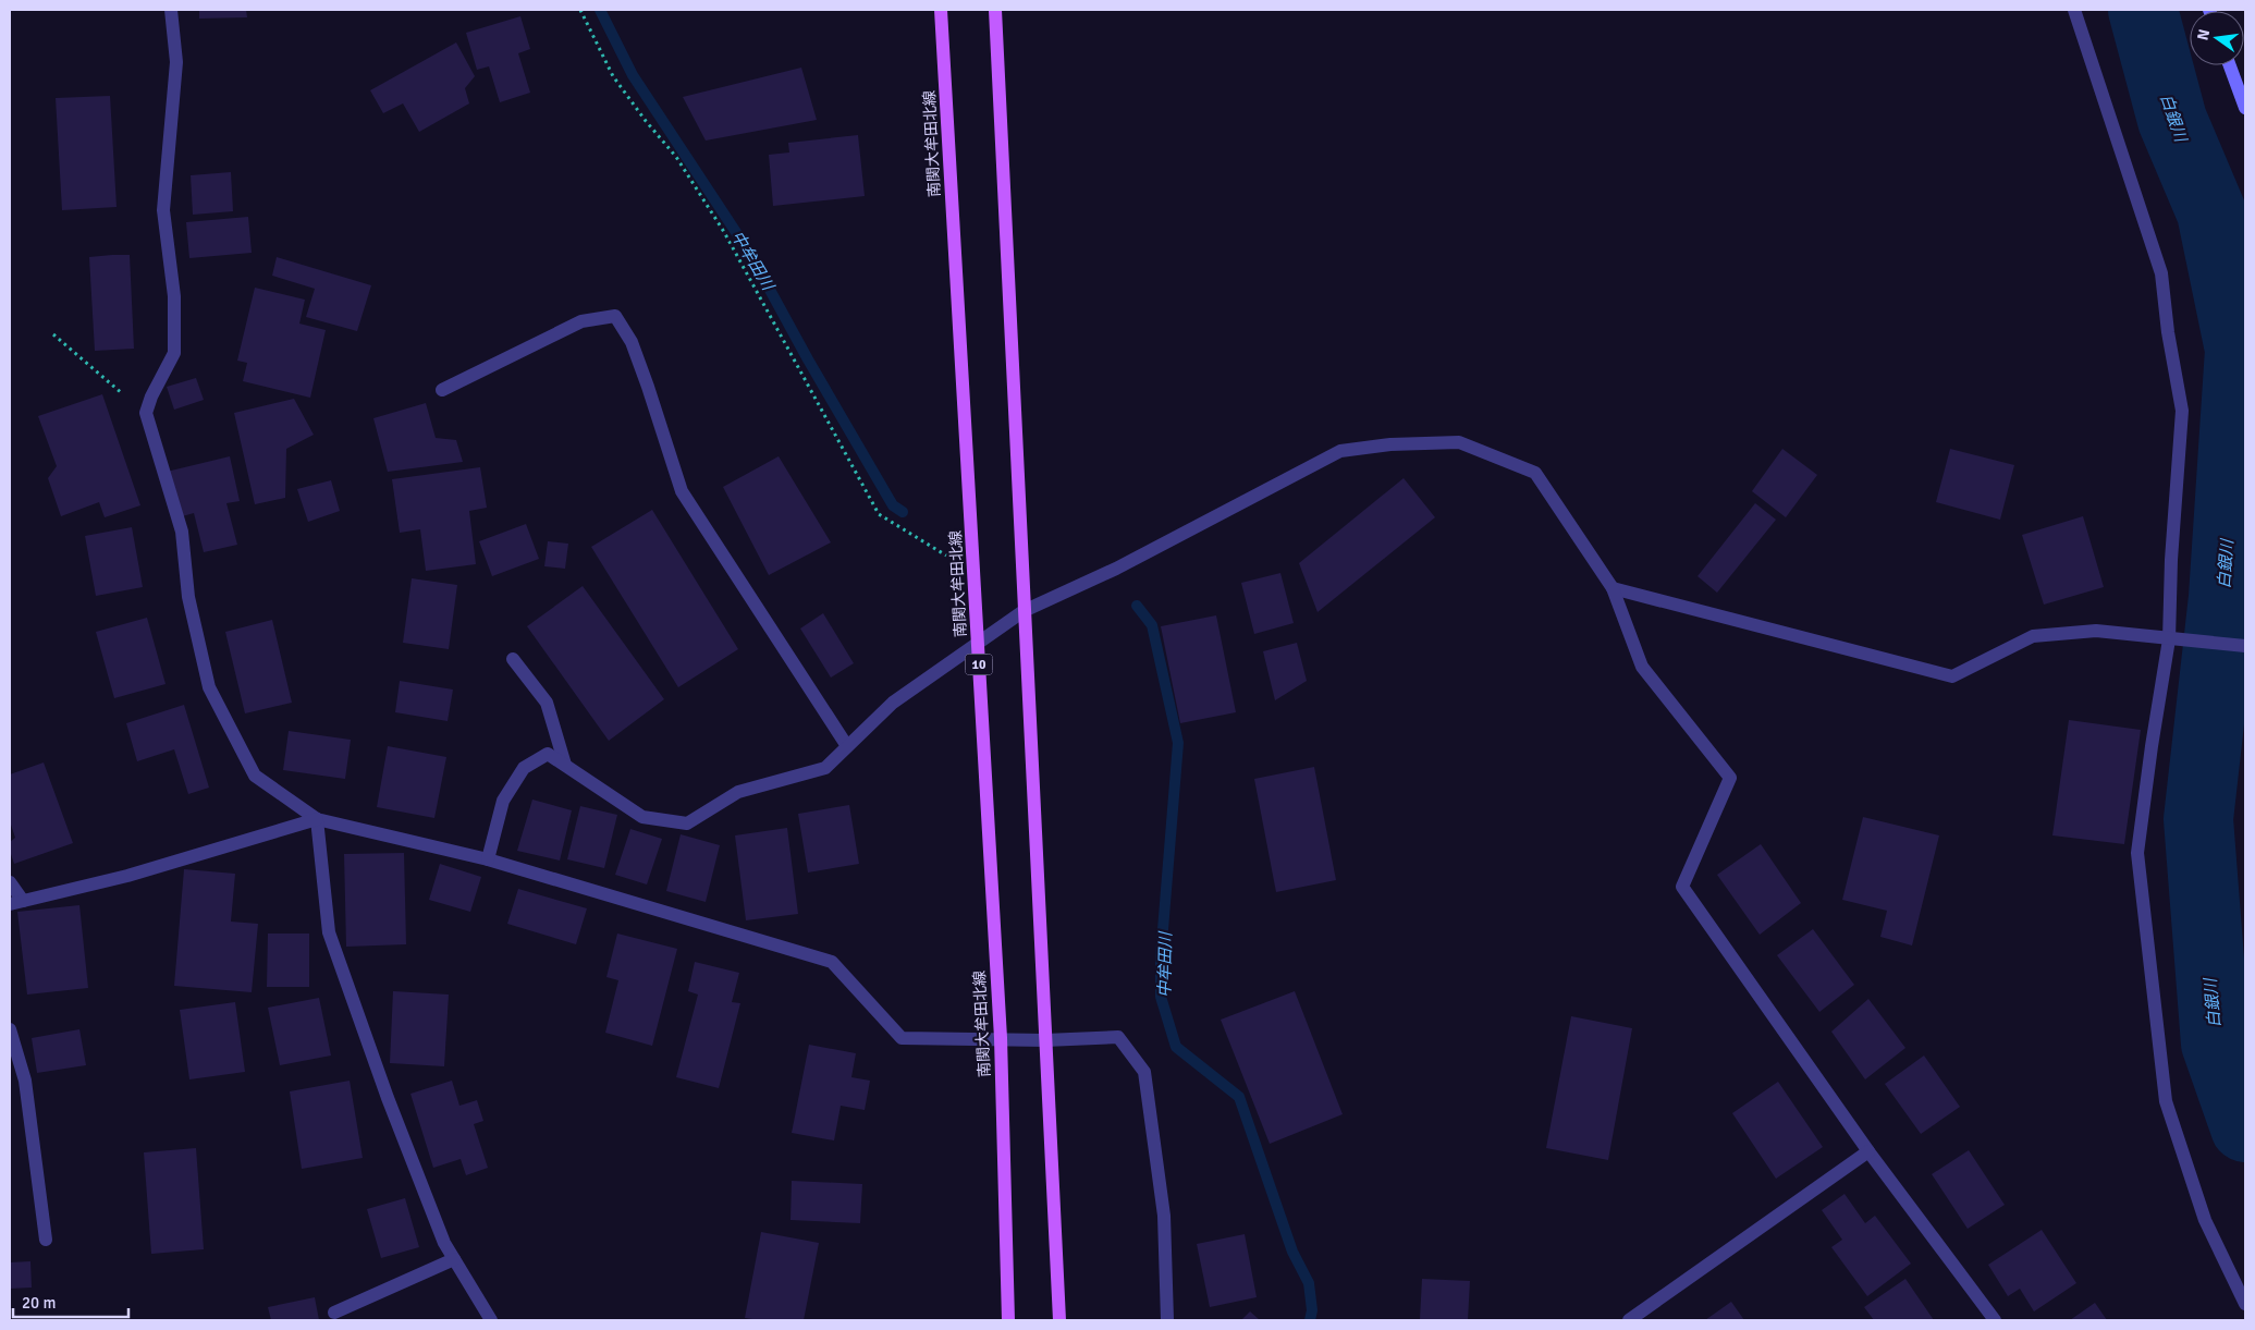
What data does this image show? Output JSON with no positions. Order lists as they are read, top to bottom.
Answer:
{
  "streets": {
    "main road": ["南関大牟田北線", "10"]
  },
  "water": ["白銀川", "中牟田川"],
  "scale_bar": "20 m",
  "north": "left"
}
